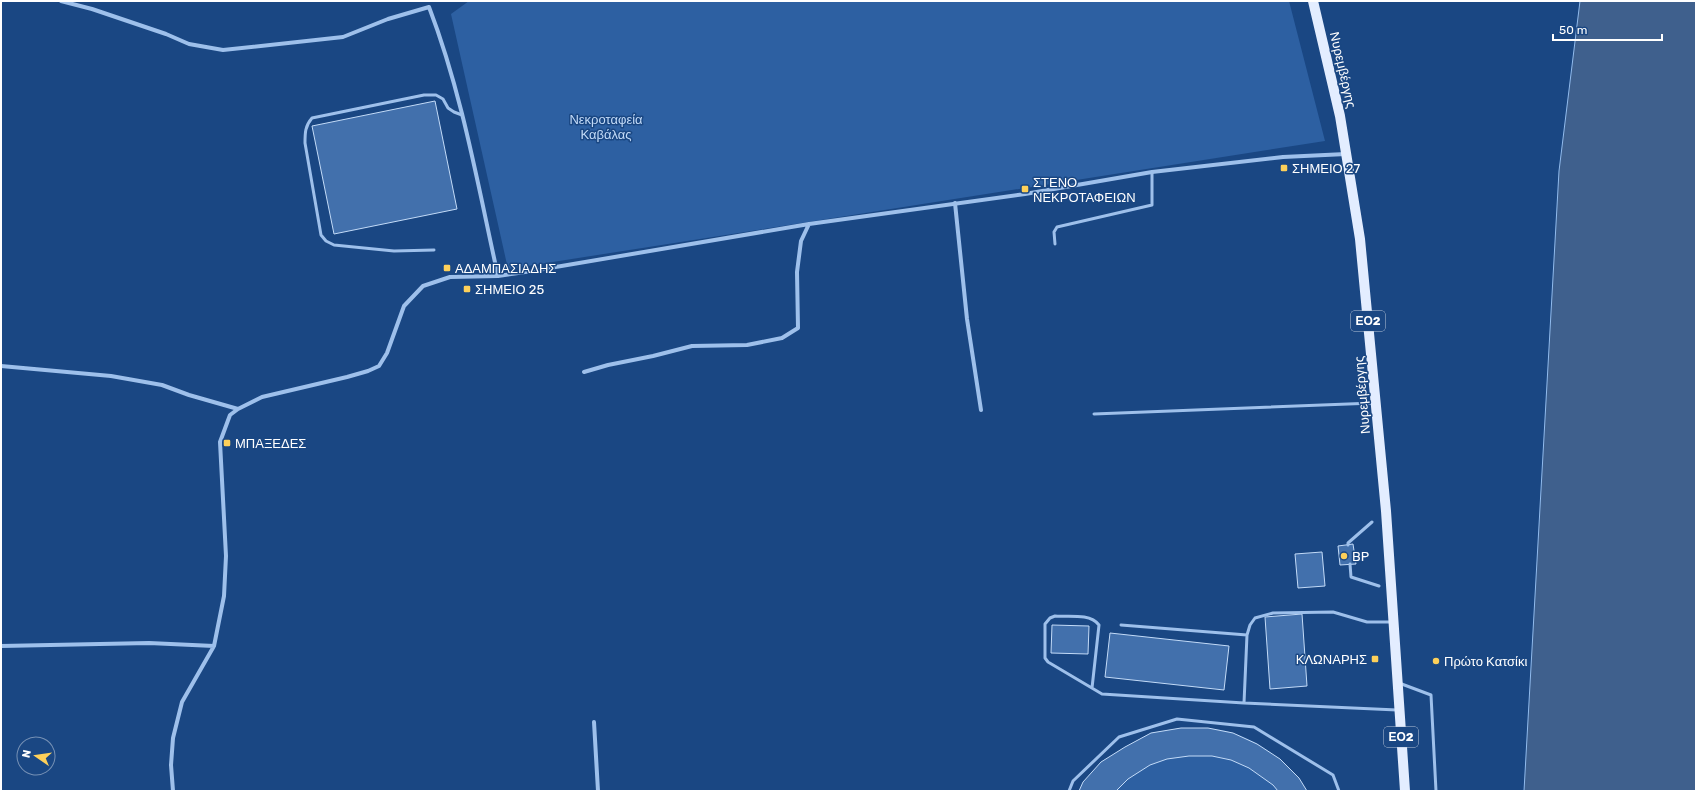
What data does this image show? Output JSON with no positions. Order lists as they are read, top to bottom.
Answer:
{
  "streets": {
    "main road": ["Νυρεμβέργης", "ΕΟ2"]
  },
  "parks": ["Νεκροταφεία Καβάλας"],
  "places": {
    "transit": [
      "ΣΗΜΕΙΟ 27",
      "ΣΤΕΝΟ ΝΕΚΡΟΤΑΦΕΙΩΝ",
      "ΑΔΑΜΠΑΣΙΑΔΗΣ",
      "ΣΗΜΕΙΟ 25",
      "ΜΠΑΞΕΔΕΣ",
      "ΚΛΩΝΑΡΗΣ"
    ],
    "other": ["BP", "Πρώτο Κατσίκι"]
  },
  "scale_bar": "50 m",
  "north": "left"
}
